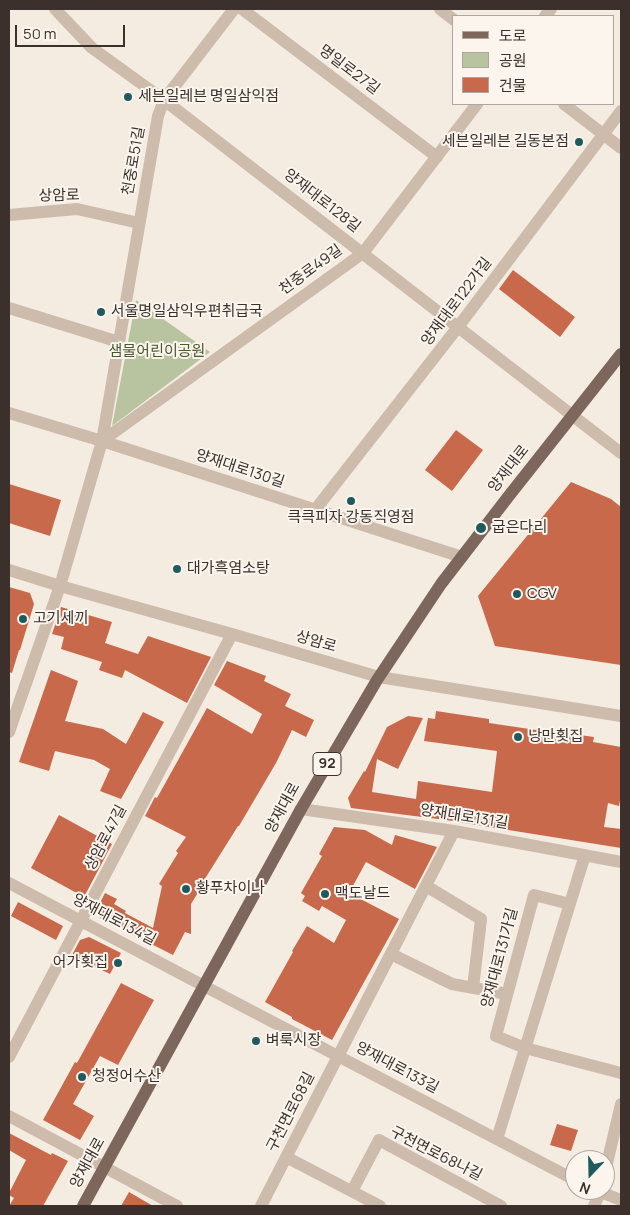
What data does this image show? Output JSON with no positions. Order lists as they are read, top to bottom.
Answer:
{
  "streets": {
    "main road": ["양재대로", "92"],
    "street": [
      "명일로27길",
      "천중로51길",
      "상암로",
      "양재대로128길",
      "천중로49길",
      "양재대로122가길",
      "양재대로130길",
      "양재대로131길",
      "상암로47길",
      "양재대로134길",
      "양재대로131가길",
      "양재대로133길",
      "구천면로68길",
      "구천면로68나길"
    ]
  },
  "crossings": [
    ["명일로27길", "천중로49길"],
    ["천중로51길", "상암로"],
    ["천중로51길", "양재대로128길"],
    ["천중로51길", "천중로49길"],
    ["천중로51길", "양재대로130길"],
    ["상암로", "양재대로"],
    ["상암로", "상암로47길"],
    ["양재대로128길", "천중로49길"],
    ["양재대로128길", "양재대로122가길"],
    ["양재대로128길", "양재대로"],
    ["천중로49길", "양재대로130길"],
    ["양재대로122가길", "양재대로130길"],
    ["양재대로130길", "양재대로"],
    ["양재대로", "양재대로131길"],
    ["양재대로", "양재대로134길"],
    ["양재대로", "양재대로133길"],
    ["양재대로131길", "구천면로68길"],
    ["상암로47길", "양재대로134길"],
    ["양재대로134길", "양재대로133길"],
    ["양재대로133길", "구천면로68길"]
  ],
  "parks": ["샘물어린이공원"],
  "places": [
    "세븐일레븐 명일삼익점",
    "세븐일레븐 길동본점",
    "서울명일삼익우편취급국",
    "큭큭피자 강동직영점",
    "굽은다리",
    "대가흑염소탕",
    "CGV",
    "고기세끼",
    "낭만횟집",
    "황푸차이나",
    "맥도날드",
    "어가횟집",
    "벼룩시장",
    "청정어수산"
  ],
  "legend": ["도로", "공원", "건물"],
  "scale_bar": "50 m",
  "north": "bottom"
}
